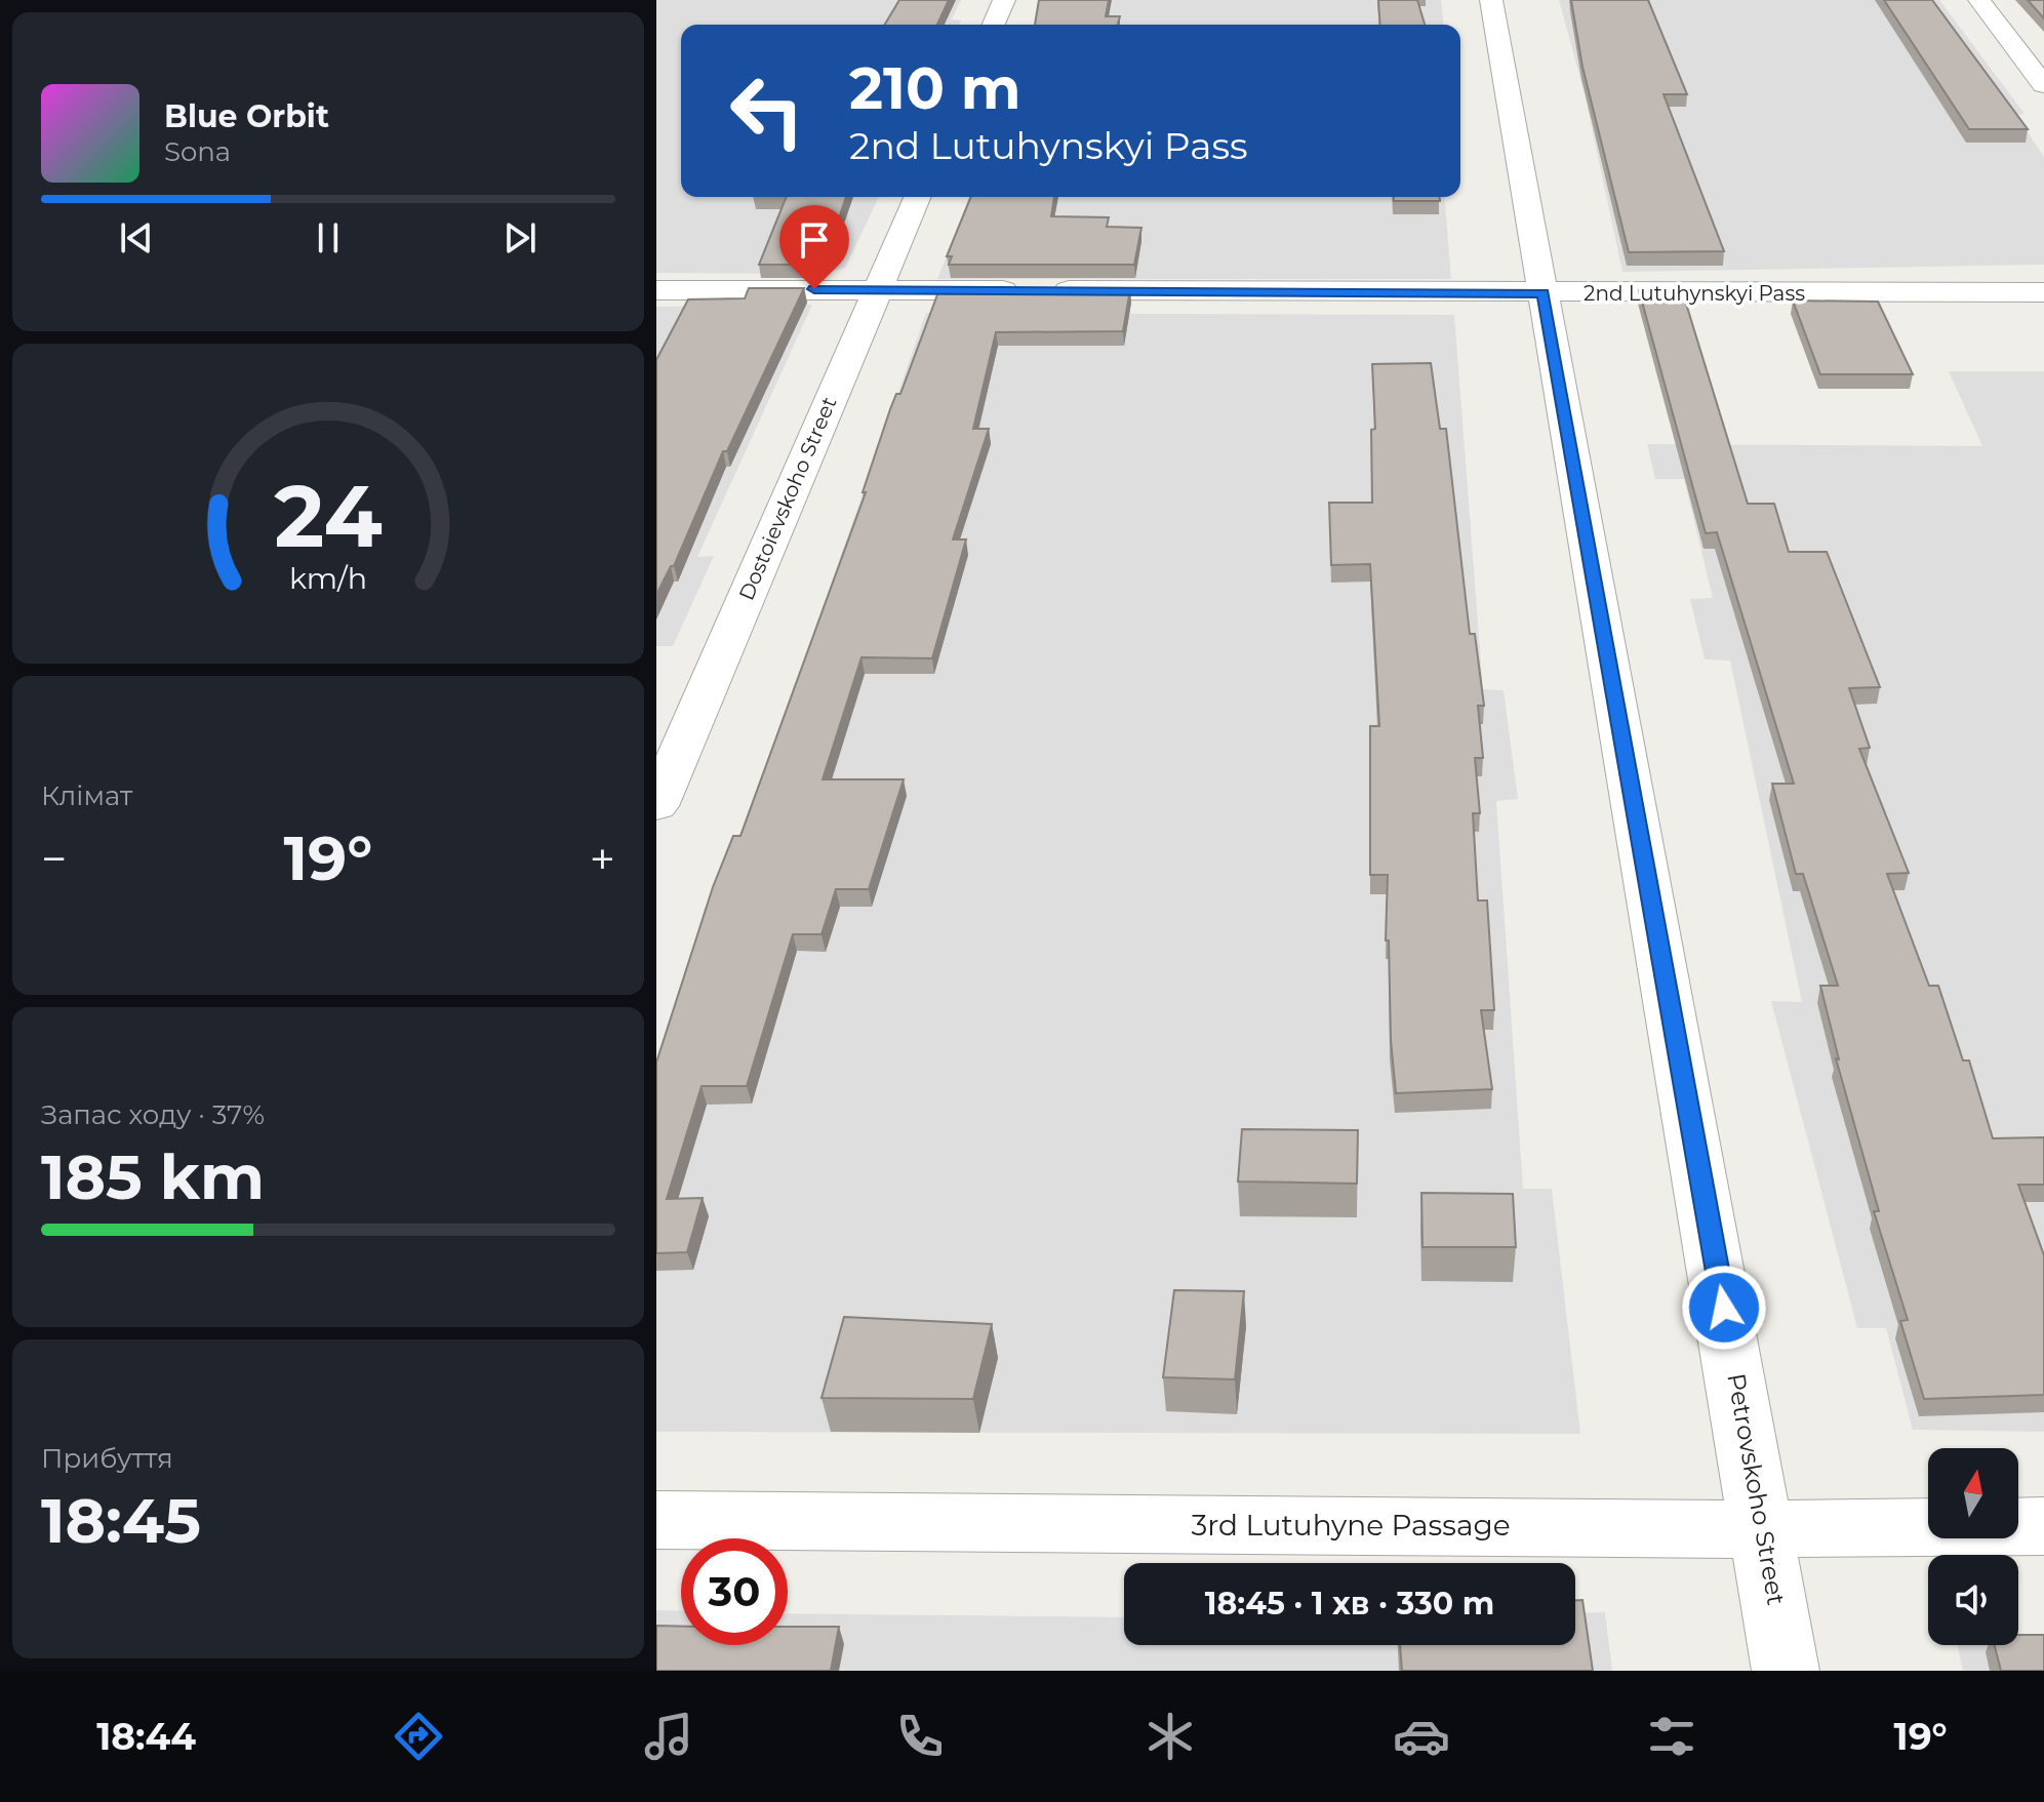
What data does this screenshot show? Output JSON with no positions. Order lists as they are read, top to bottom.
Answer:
{
  "streets": {
    "street": [
      "2nd Lutuhynskyi Pass",
      "Dostoievskoho Street",
      "Petrovskoho Street",
      "3rd Lutuhyne Passage"
    ]
  },
  "crossings": [
    ["2nd Lutuhynskyi Pass", "Dostoievskoho Street"],
    ["2nd Lutuhynskyi Pass", "Petrovskoho Street"],
    ["Petrovskoho Street", "3rd Lutuhyne Passage"]
  ],
  "north": "top",
  "page": {
    "turn": ["210 m", "2nd Lutuhynskyi Pass"],
    "song": ["Blue Orbit", "Sona"],
    "tile": [
      "Клімат",
      ["Запас ходу · 37%", "185 km"],
      ["Прибуття", "18:45"]
    ],
    "heat": ["−", "19°", "+"],
    "limit": "30",
    "trip": "18:45 · 1 хв · 330 m",
    "tabs": ["18:44", "19°"],
    "gauge": ["24", "km/h"]
  }
}
